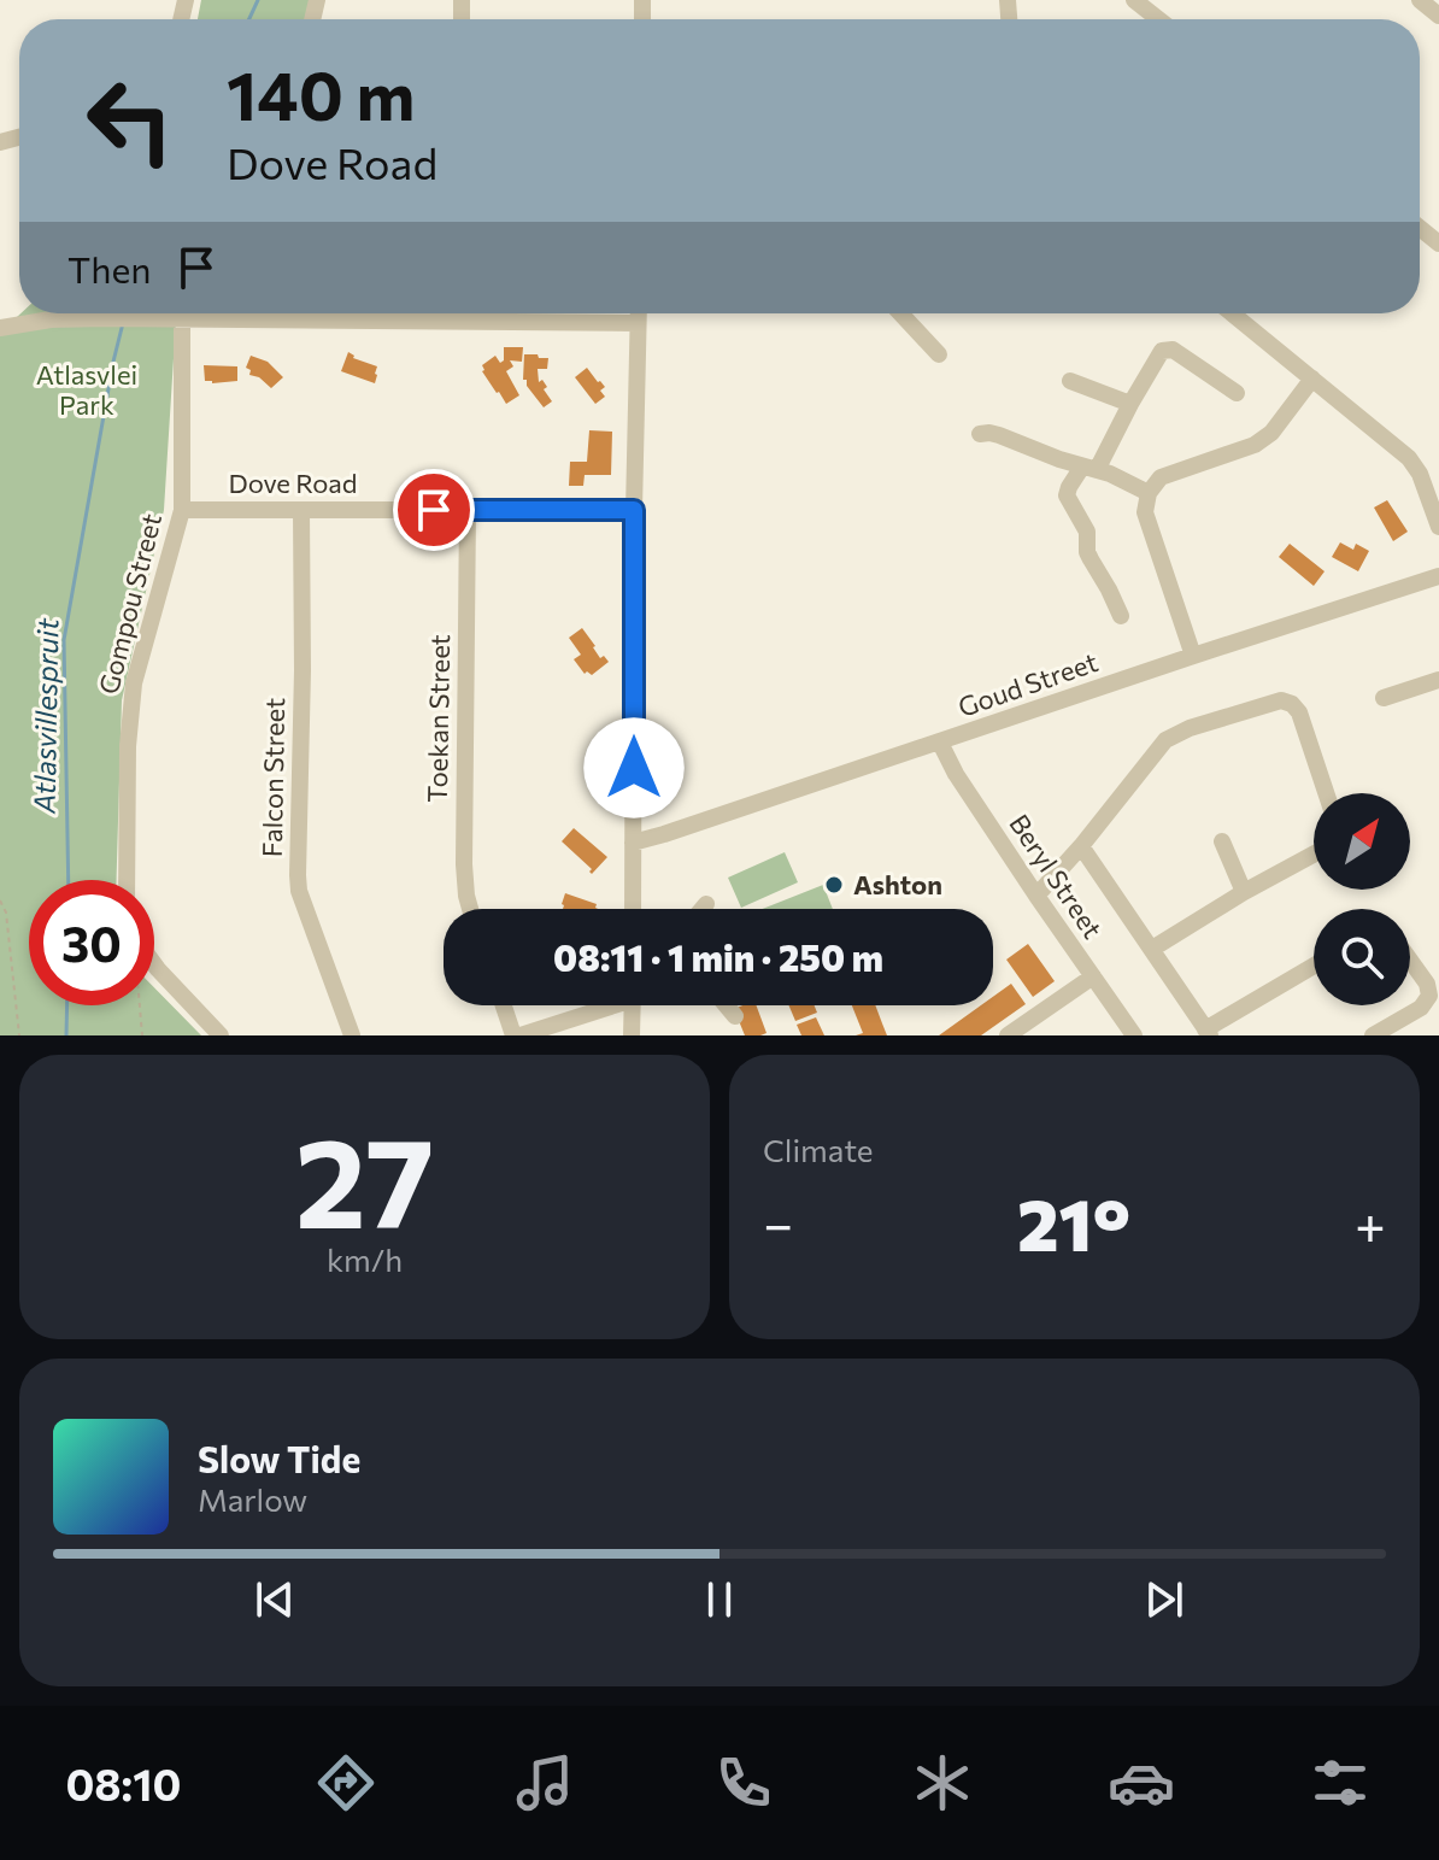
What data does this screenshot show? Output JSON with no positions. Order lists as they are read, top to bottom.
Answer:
{
  "streets": {
    "street": [
      "Dove Road",
      "Gompou Street",
      "Goud Street",
      "Toekan Street",
      "Falcon Street",
      "Beryl Street"
    ]
  },
  "crossings": [
    ["Dove Road", "Gompou Street"],
    ["Dove Road", "Toekan Street"],
    ["Dove Road", "Falcon Street"],
    ["Goud Street", "Beryl Street"]
  ],
  "water": ["Atlasvillespruit"],
  "parks": ["Atlasvlei Park"],
  "places": ["Ashton"],
  "north": "top right",
  "page": {
    "turn": ["140 m", "Dove Road"],
    "then": "Then",
    "limit": "30",
    "trip": "08:11 · 1 min · 250 m",
    "tile": [
      ["27", "km/h"],
      "Climate"
    ],
    "heat": ["−", "21°", "+"],
    "song": ["Slow Tide", "Marlow"],
    "tabs": "08:10"
  }
}
